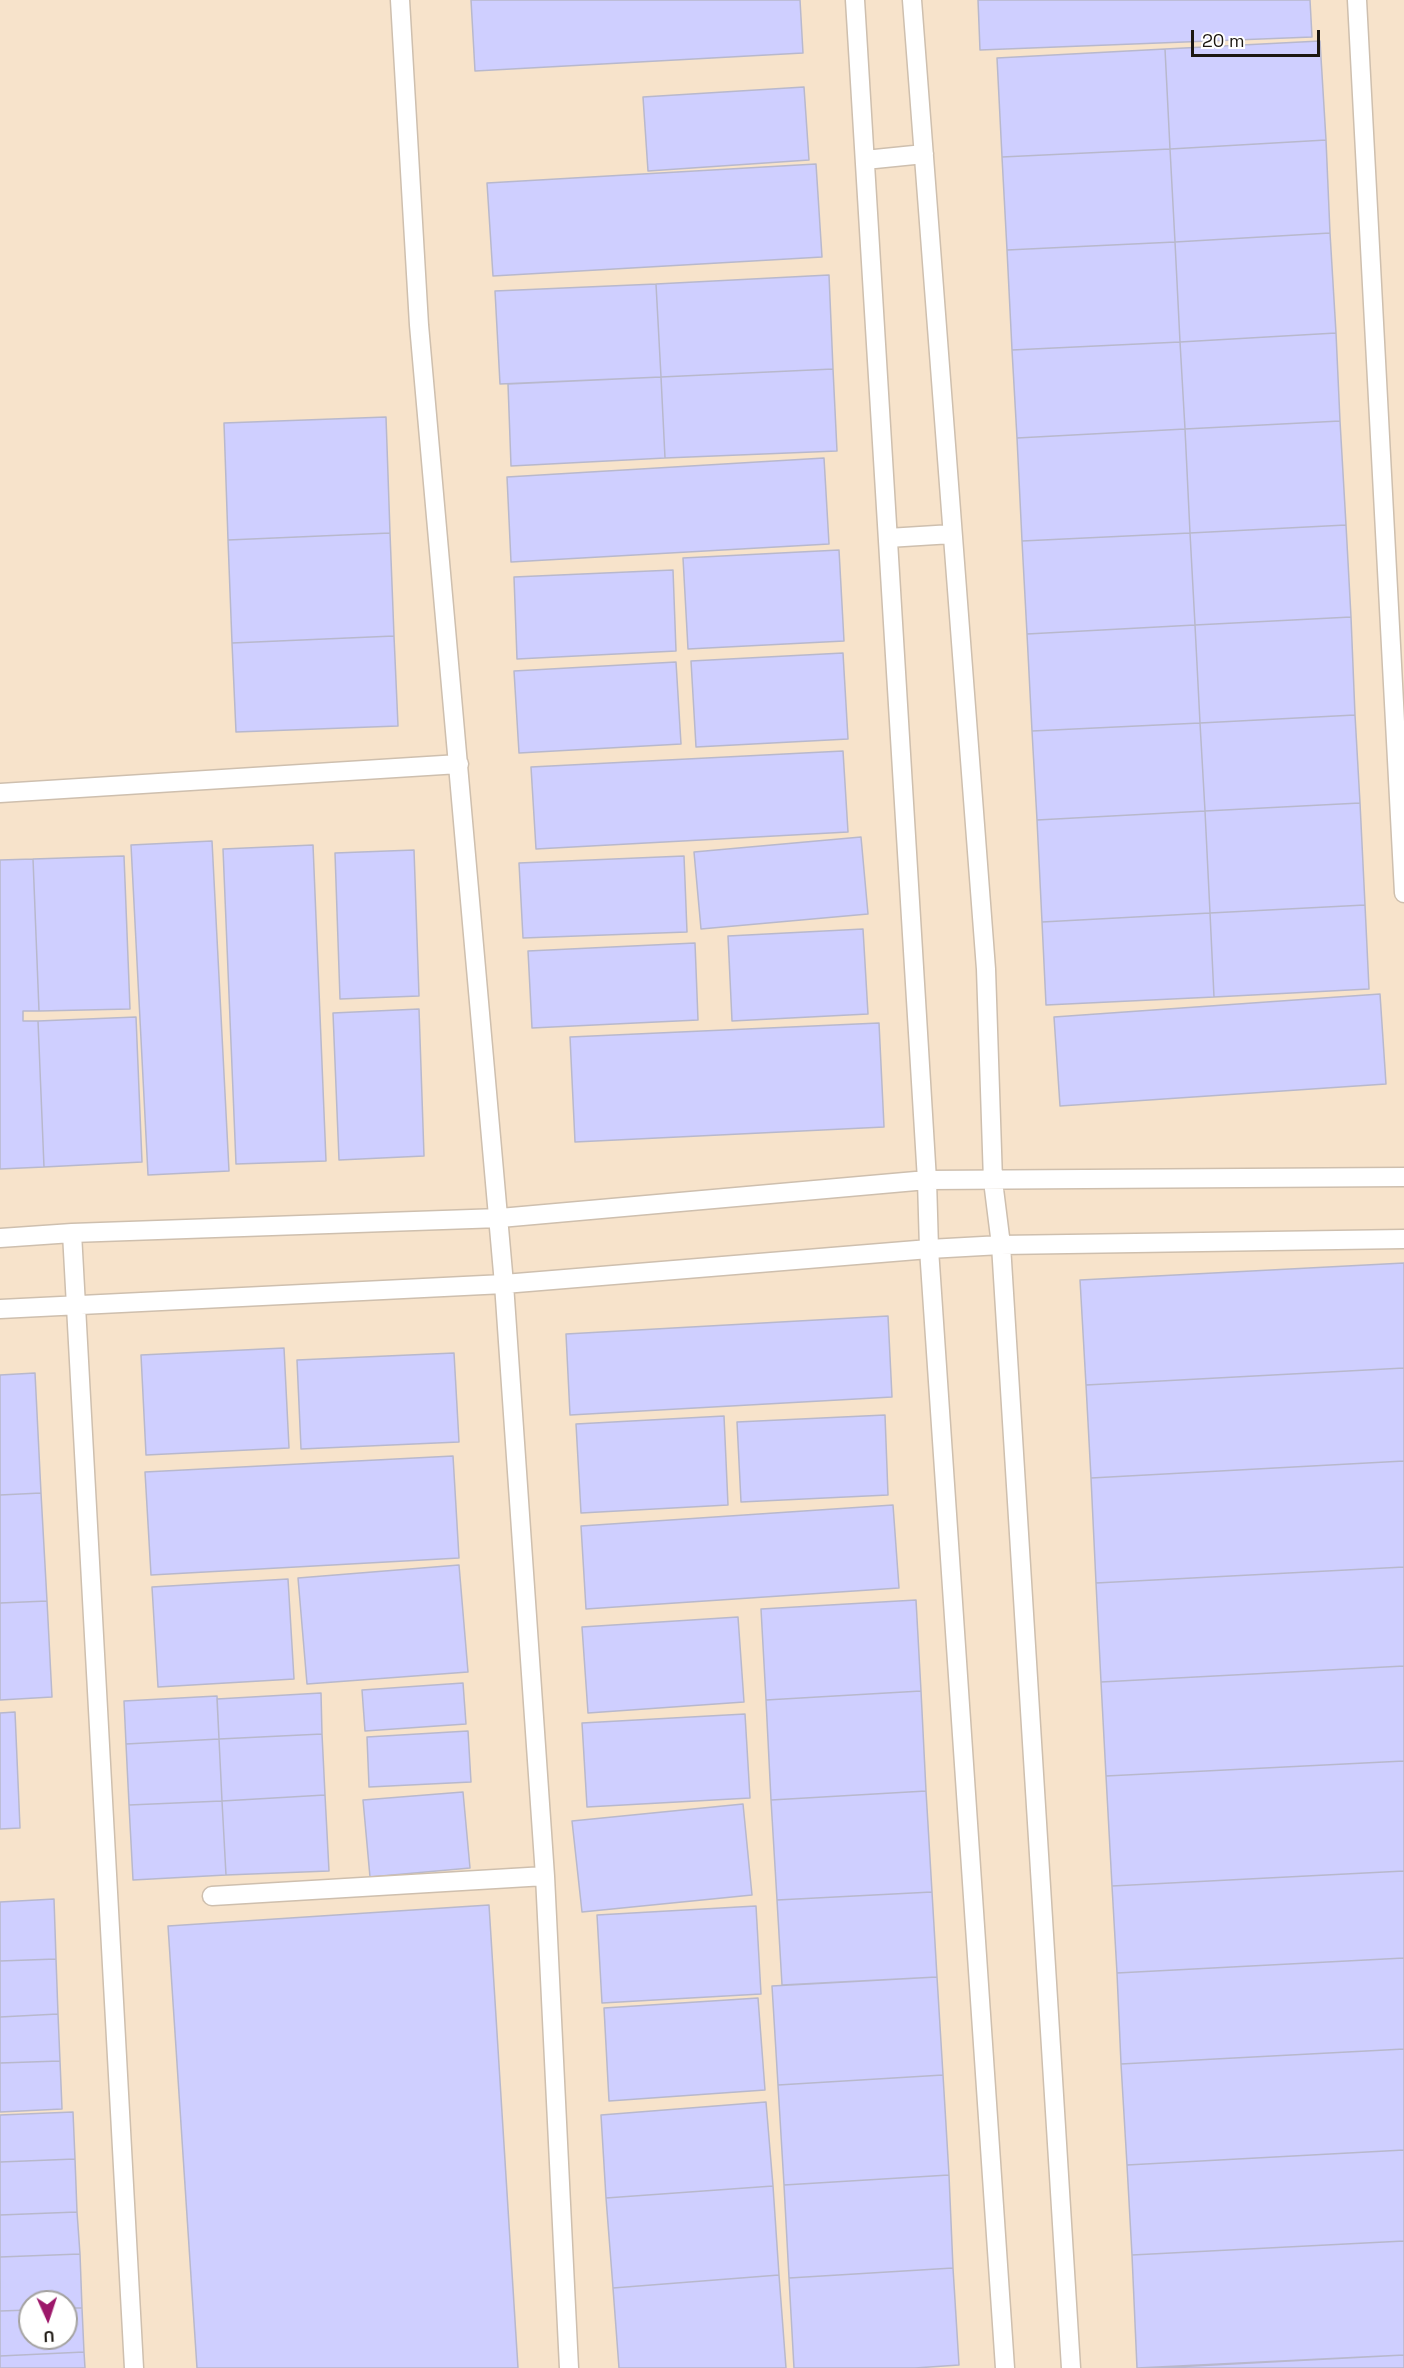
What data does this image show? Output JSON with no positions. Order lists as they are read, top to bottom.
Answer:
{
  "scale_bar": "20 m",
  "north": "bottom"
}
